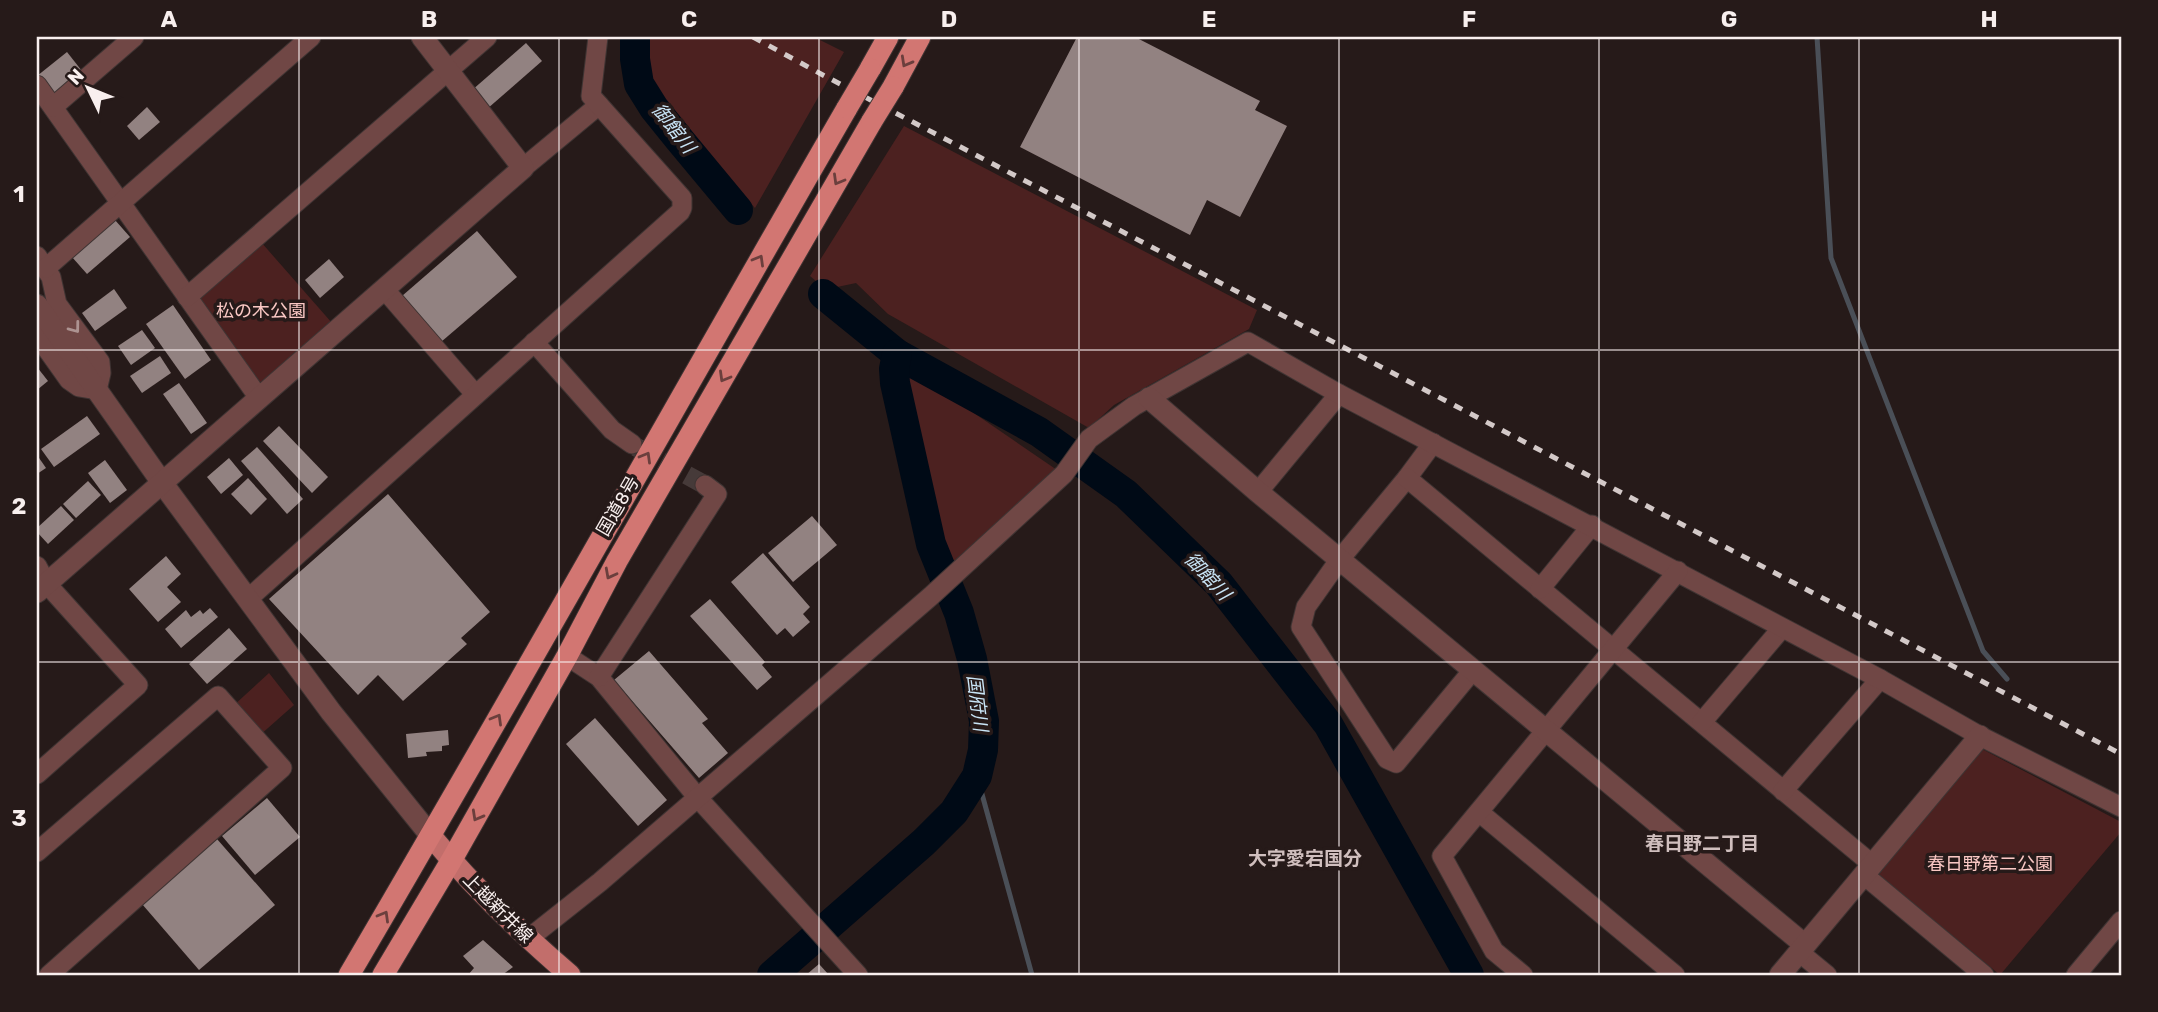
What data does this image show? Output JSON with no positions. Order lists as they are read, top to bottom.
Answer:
{
  "streets": {
    "highway": ["国道8号"],
    "main road": ["上越新井線"]
  },
  "crossings": [
    ["国道8号", "上越新井線"]
  ],
  "districts": ["春日野二丁目", "大字愛宕国分"],
  "water": ["御館川", "国府川"],
  "parks": ["松の木公園", "春日野第二公園"],
  "north": "top left",
  "grid": {
    "columns": [
      "A",
      "B",
      "C",
      "D",
      "E",
      "F",
      "G",
      "H"
    ],
    "rows": ["1", "2", "3"]
  }
}
